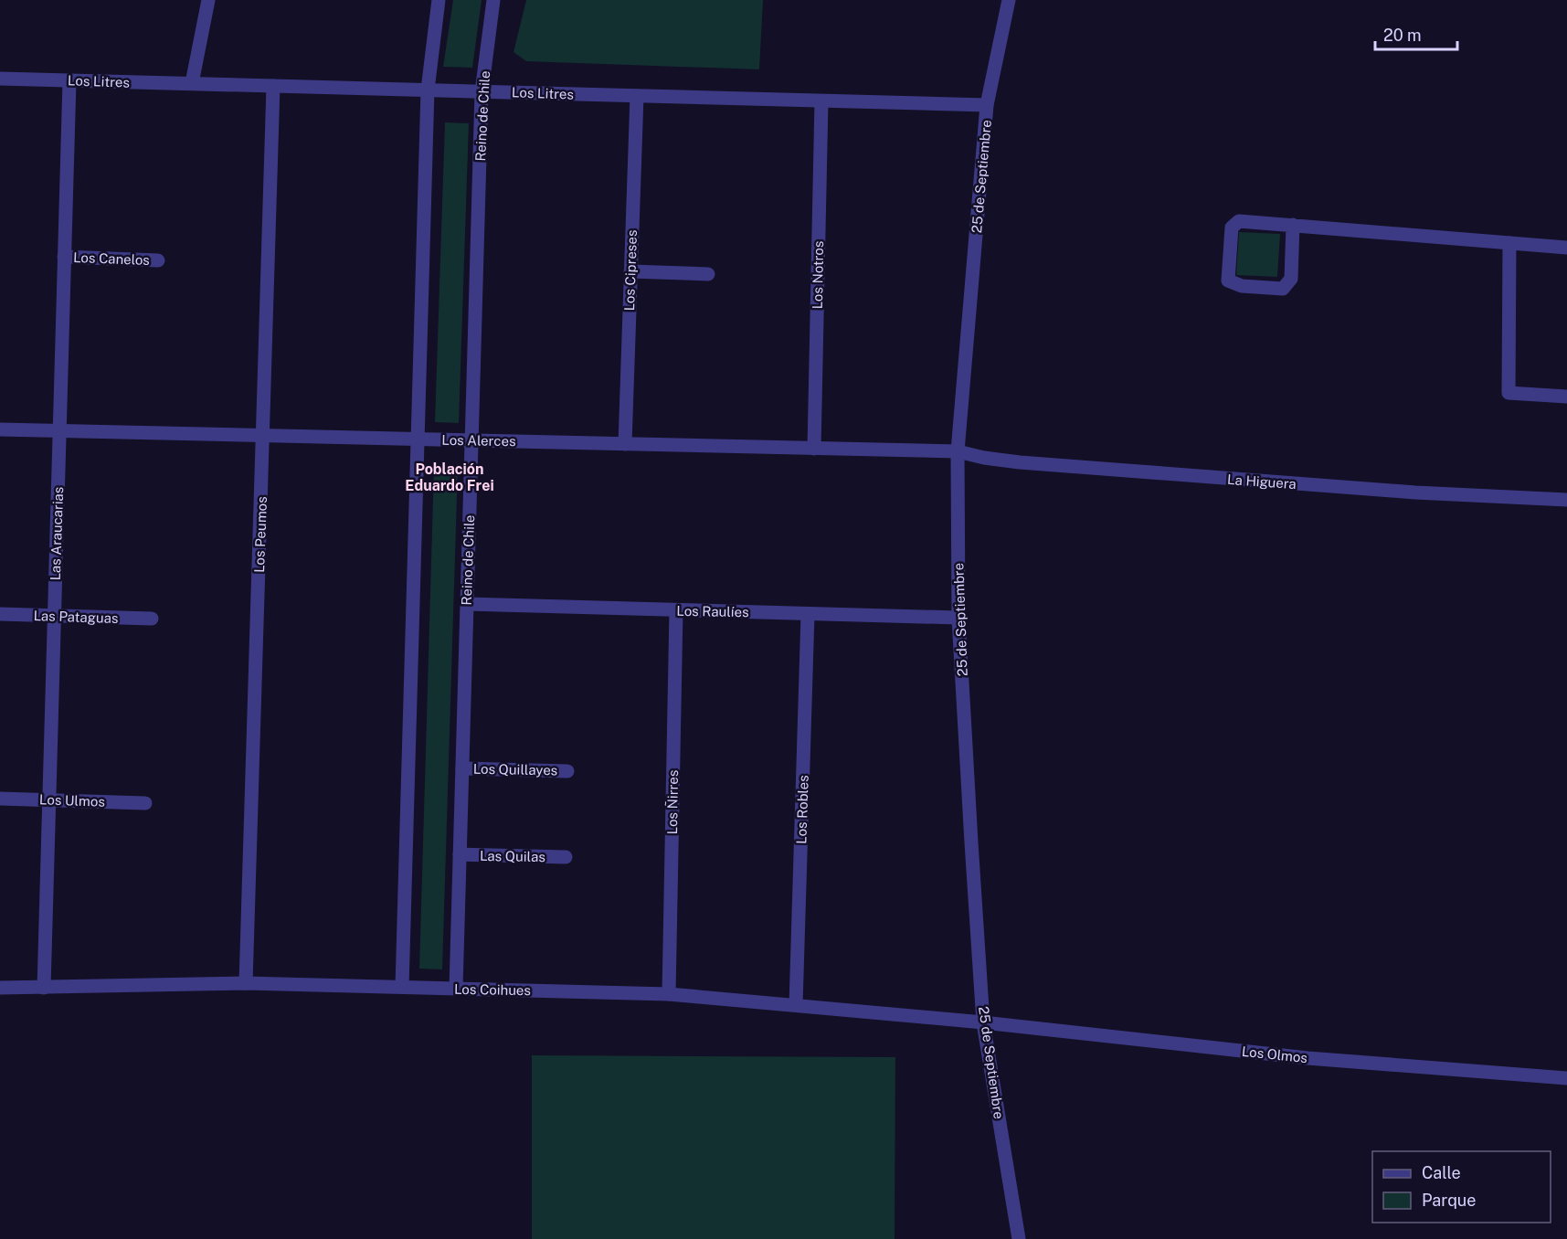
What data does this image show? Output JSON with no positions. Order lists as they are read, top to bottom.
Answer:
{
  "streets": {
    "street": [
      "Los Litres",
      "Reino de Chile",
      "25 de Septiembre",
      "Los Canelos",
      "Los Cipreses",
      "Los Notros",
      "Los Alerces",
      "La Higuera",
      "Las Araucarias",
      "Los Peumos",
      "Los Raulíes",
      "Las Pataguas",
      "Los Quillayes",
      "Los Ulmos",
      "Los Ñirres",
      "Los Robles",
      "Las Quilas",
      "Los Coihues",
      "Los Olmos"
    ]
  },
  "crossings": [
    ["Los Litres", "Reino de Chile"],
    ["Los Litres", "25 de Septiembre"],
    ["Los Litres", "Los Cipreses"],
    ["Los Litres", "Los Notros"],
    ["Los Litres", "Las Araucarias"],
    ["Los Litres", "Los Peumos"],
    ["Reino de Chile", "Los Alerces"],
    ["Reino de Chile", "Los Raulíes"],
    ["Reino de Chile", "Los Quillayes"],
    ["Reino de Chile", "Las Quilas"],
    ["Reino de Chile", "Los Coihues"],
    ["25 de Septiembre", "Los Alerces"],
    ["25 de Septiembre", "La Higuera"],
    ["25 de Septiembre", "Los Raulíes"],
    ["25 de Septiembre", "Los Coihues"],
    ["25 de Septiembre", "Los Olmos"],
    ["Los Canelos", "Las Araucarias"],
    ["Los Cipreses", "Los Alerces"],
    ["Los Notros", "Los Alerces"],
    ["Los Alerces", "La Higuera"],
    ["Los Alerces", "Las Araucarias"],
    ["Los Alerces", "Los Peumos"],
    ["Las Araucarias", "Las Pataguas"],
    ["Las Araucarias", "Los Ulmos"],
    ["Las Araucarias", "Los Coihues"],
    ["Los Peumos", "Los Coihues"],
    ["Los Raulíes", "Los Ñirres"],
    ["Los Raulíes", "Los Robles"],
    ["Los Ñirres", "Los Coihues"],
    ["Los Robles", "Los Coihues"],
    ["Los Coihues", "Los Olmos"]
  ],
  "districts": ["Población Eduardo Frei"],
  "legend": ["Calle", "Parque"],
  "scale_bar": "20 m"
}
